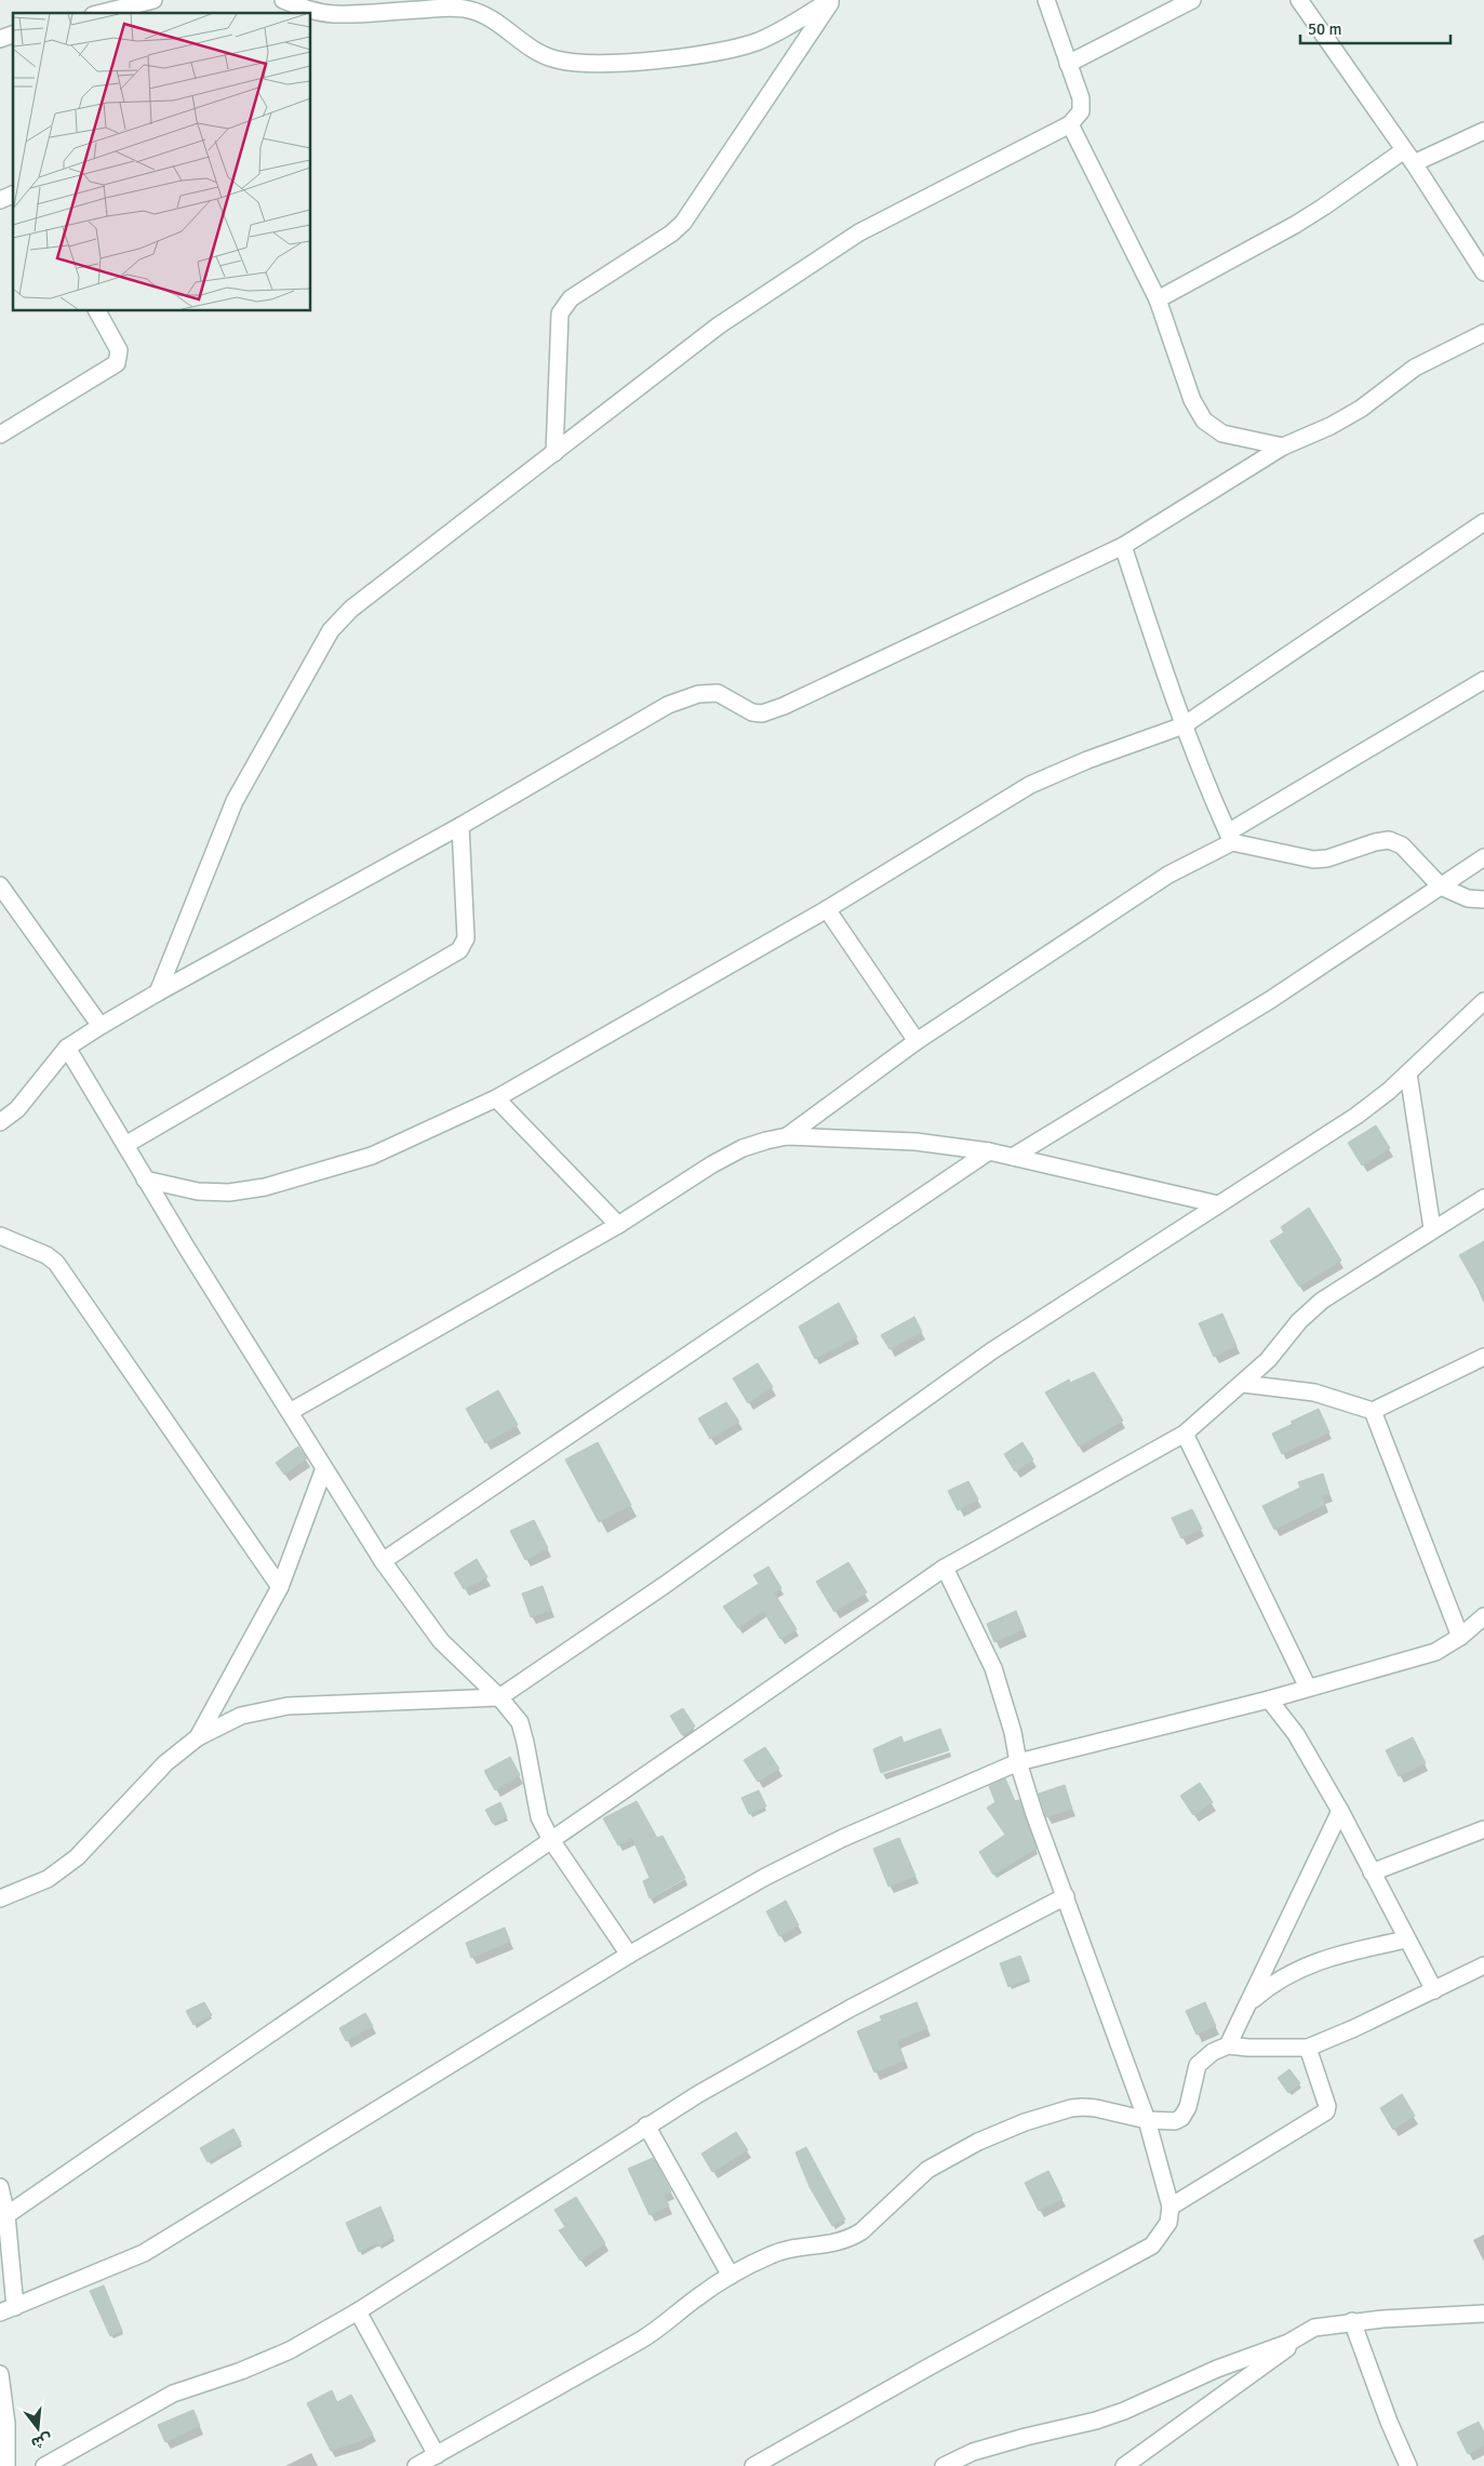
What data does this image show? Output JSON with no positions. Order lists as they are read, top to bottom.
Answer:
{
  "scale_bar": "50 m",
  "north": "bottom"
}
